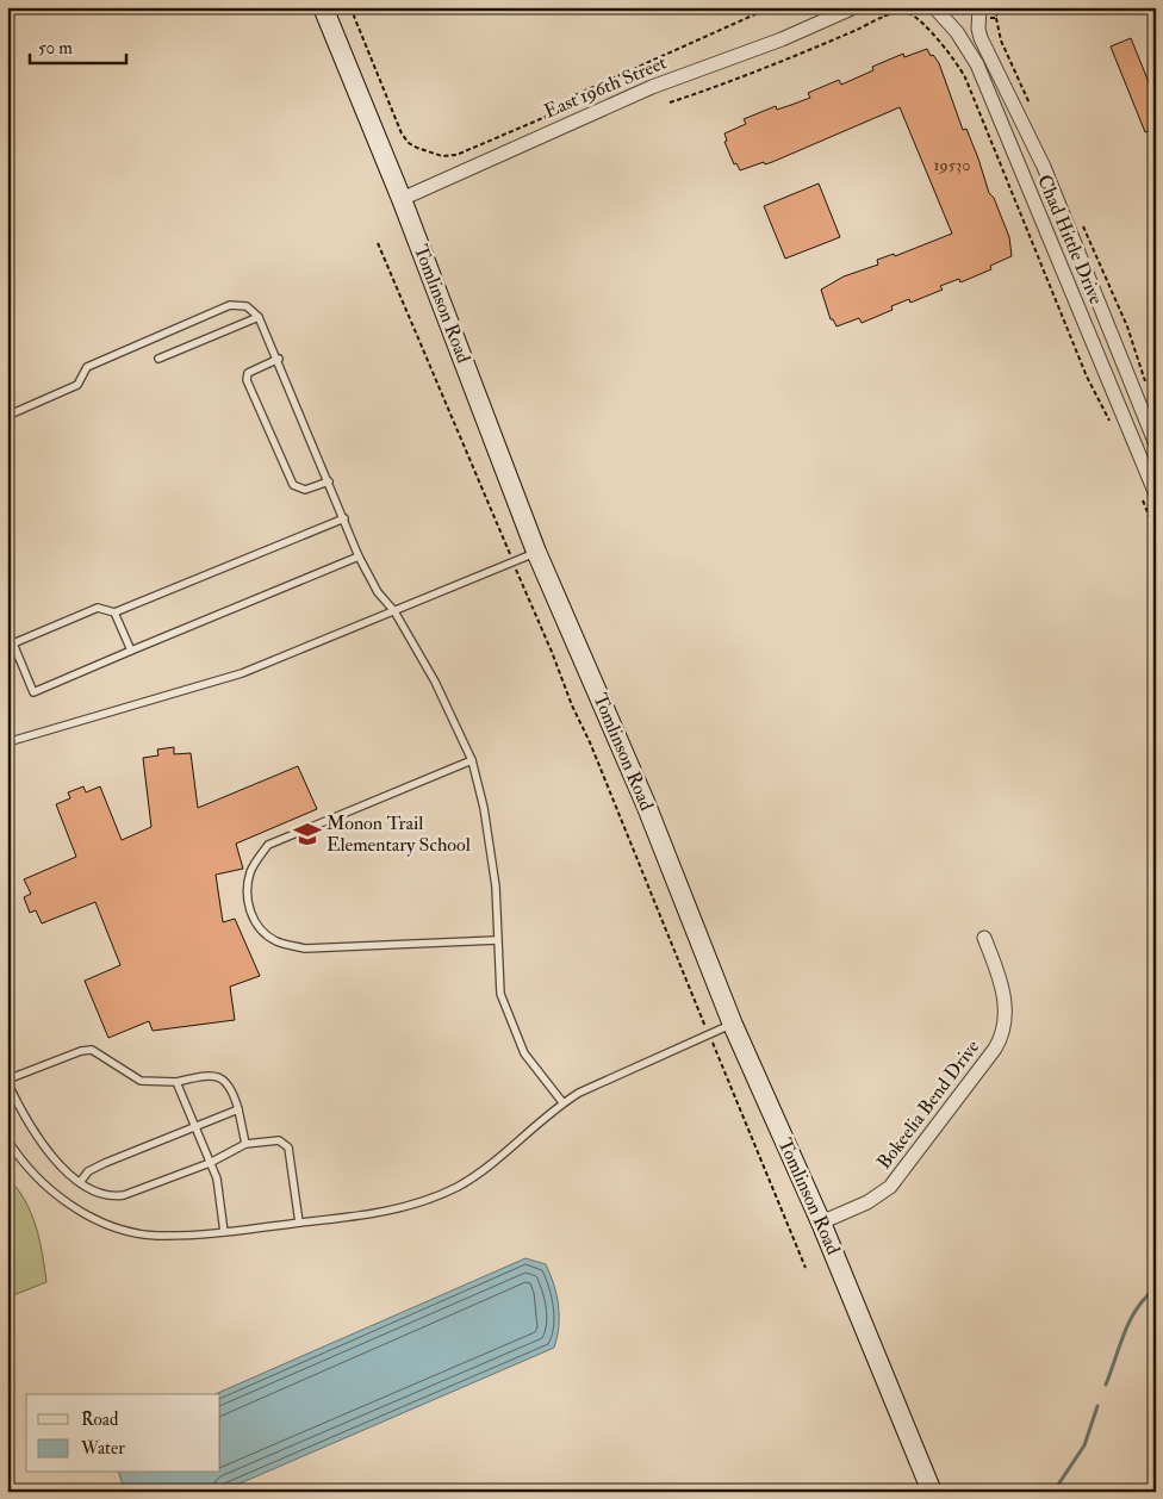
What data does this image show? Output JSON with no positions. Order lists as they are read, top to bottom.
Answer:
{
  "streets": {
    "street": [
      "East 196th Street",
      "Chad Hittle Drive",
      "Tomlinson Road",
      "Bokeelia Bend Drive"
    ]
  },
  "crossings": [
    ["East 196th Street", "Tomlinson Road"],
    ["Tomlinson Road", "Bokeelia Bend Drive"]
  ],
  "places": {
    "school or university": ["Monon Trail Elementary School"]
  },
  "house_numbers": ["19530"],
  "legend": ["Road", "Water"],
  "scale_bar": "50 m"
}
